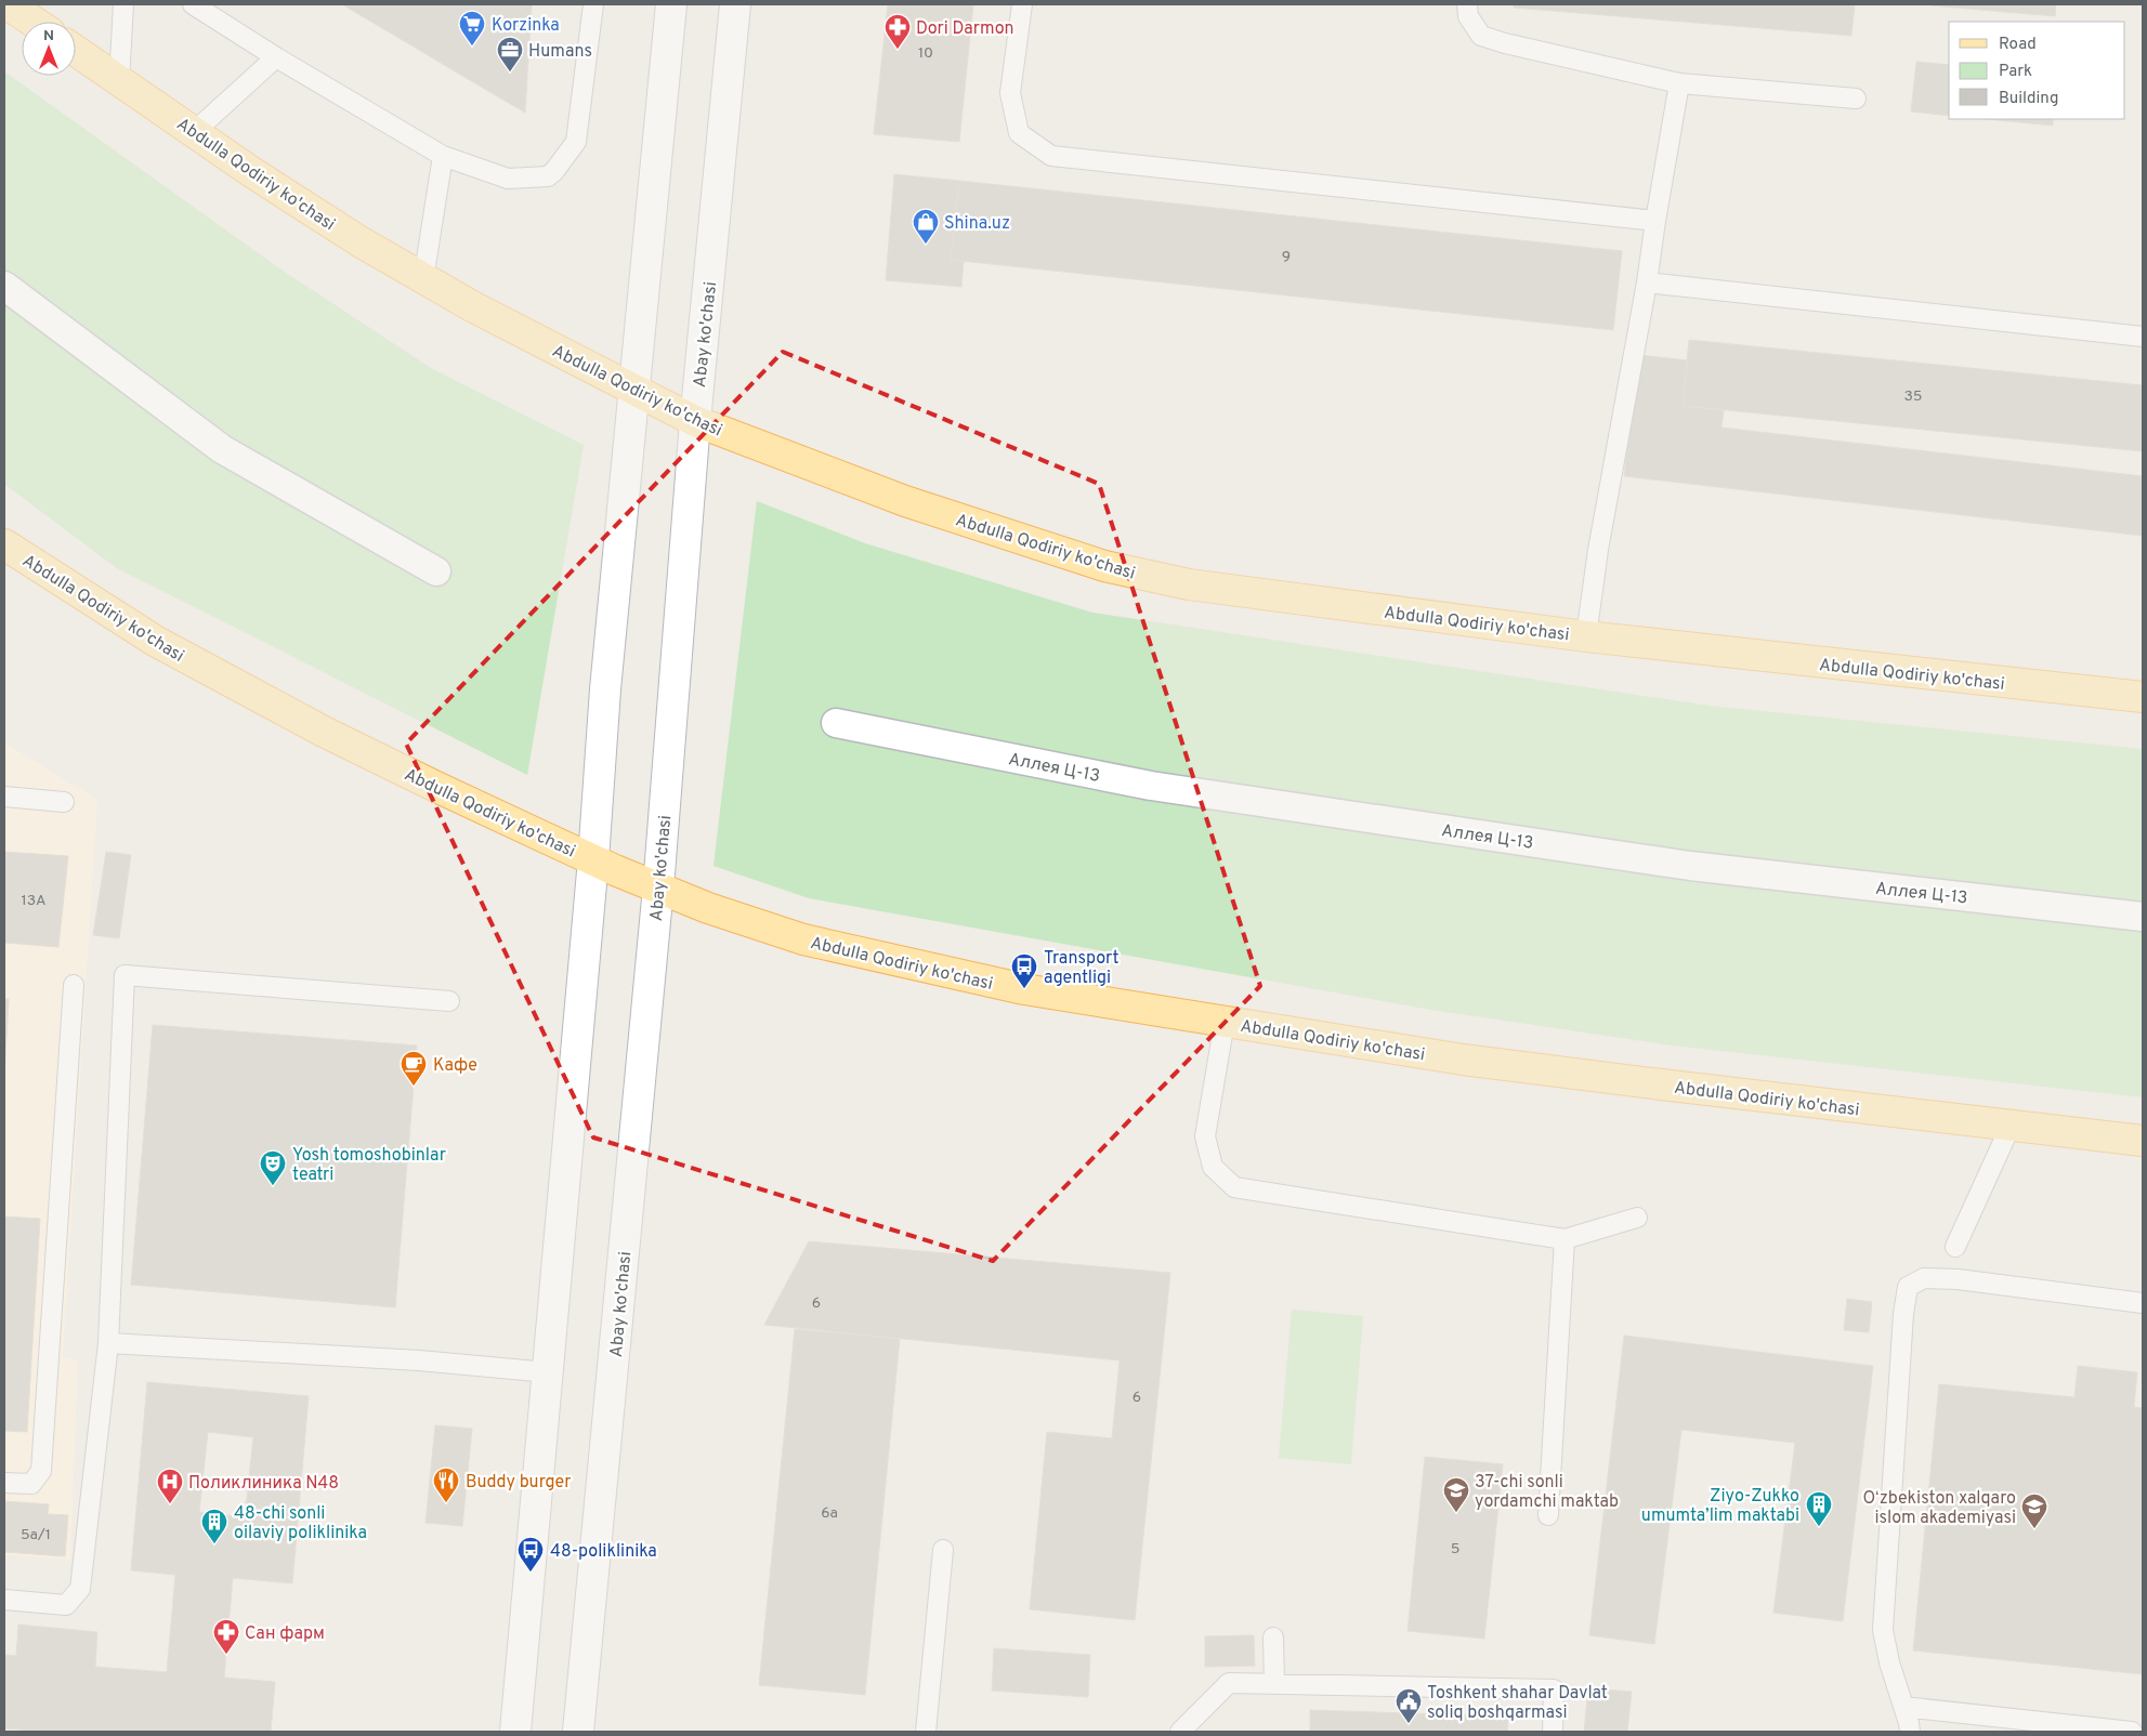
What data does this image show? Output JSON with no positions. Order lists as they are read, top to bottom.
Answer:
{
  "streets": {
    "main road": ["Abdulla Qodiriy ko'chasi", "Abay ko'chasi"],
    "street": ["Аллея Ц-13"]
  },
  "crossings": [
    ["Abdulla Qodiriy ko'chasi", "Abay ko'chasi"]
  ],
  "places": {
    "supermarket": ["Korzinka"],
    "pharmacy": ["Dori Darmon", "Сан фарм"],
    "office": ["Humans"],
    "shop": ["Shina.uz"],
    "bus stop": ["Transport agentligi", "48-poliklinika"],
    "cafe": ["Кафе"],
    "theatre": ["Yosh tomoshobinlar teatri"],
    "restaurant": ["Buddy burger"],
    "hospital": ["Поликлиника N48"],
    "school or university": ["37-chi sonli yordamchi maktab", "Oʻzbekiston xalqaro islom akademiyasi"],
    "building": ["Ziyo-Zukko umumta’lim maktabi", "48-chi sonli oilaviy poliklinika"],
    "public building": ["Toshkent shahar Davlat soliq boshqarmasi"]
  },
  "house_numbers": [
    "10",
    "9",
    "35",
    "13A",
    "6",
    "6",
    "6а",
    "5a/1",
    "5"
  ],
  "legend": ["Road", "Park", "Building"],
  "north": "top"
}
